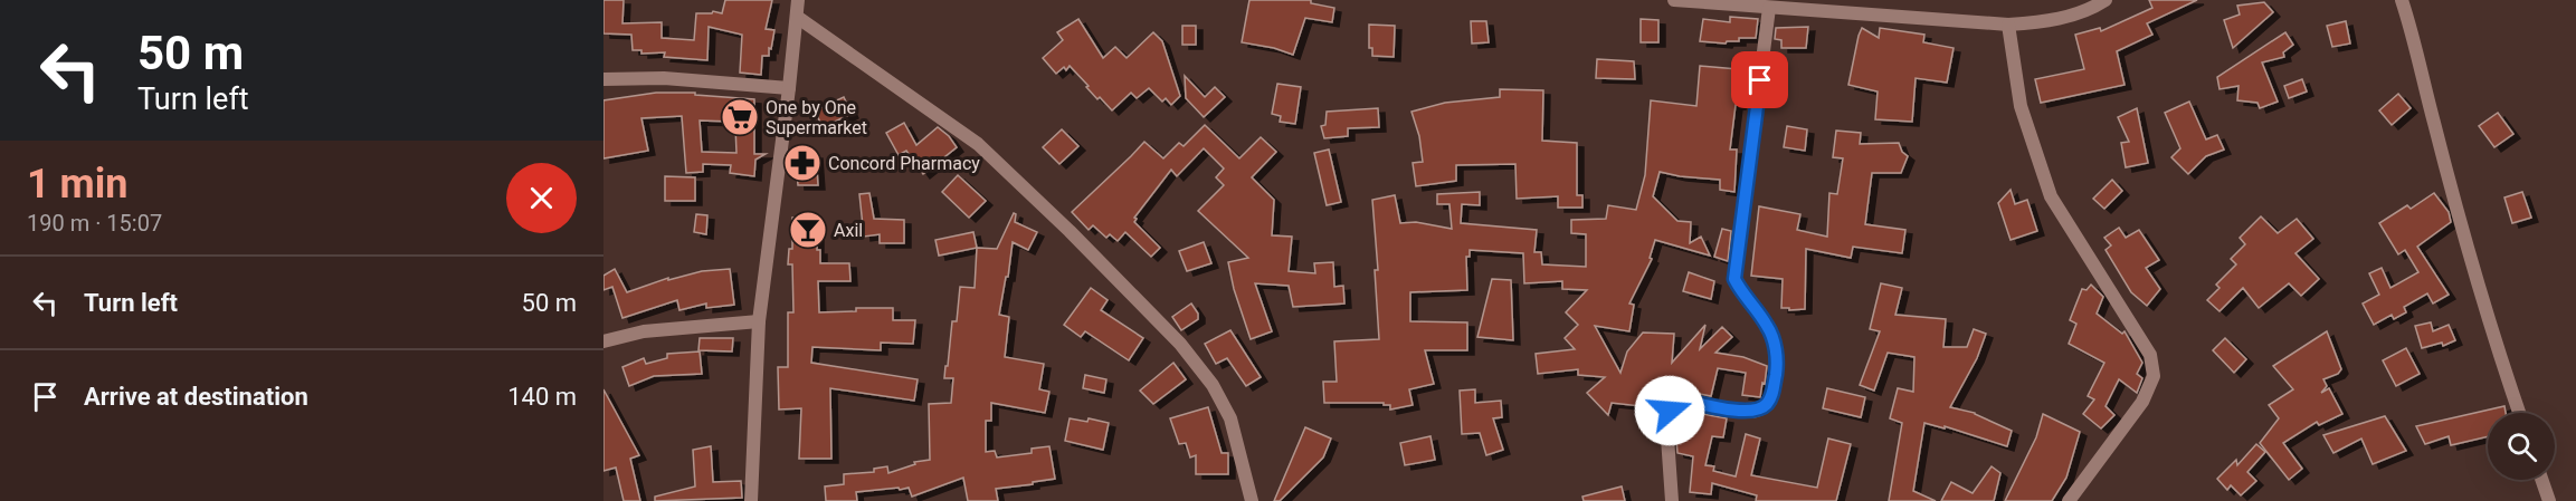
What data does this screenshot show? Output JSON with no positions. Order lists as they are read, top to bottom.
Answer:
{
  "places": {
    "supermarket": ["One by One Supermarket"],
    "pharmacy": ["Concord Pharmacy"],
    "bar": ["Axil"]
  },
  "page": {
    "turn": ["50 m", "Turn left"],
    "heading": ["1 min", "190 m · 15:07"],
    "list": [
      {
        "name": "Turn left",
        "value": "50 m"
      },
      {
        "name": "Arrive at destination",
        "value": "140 m"
      }
    ]
  }
}
